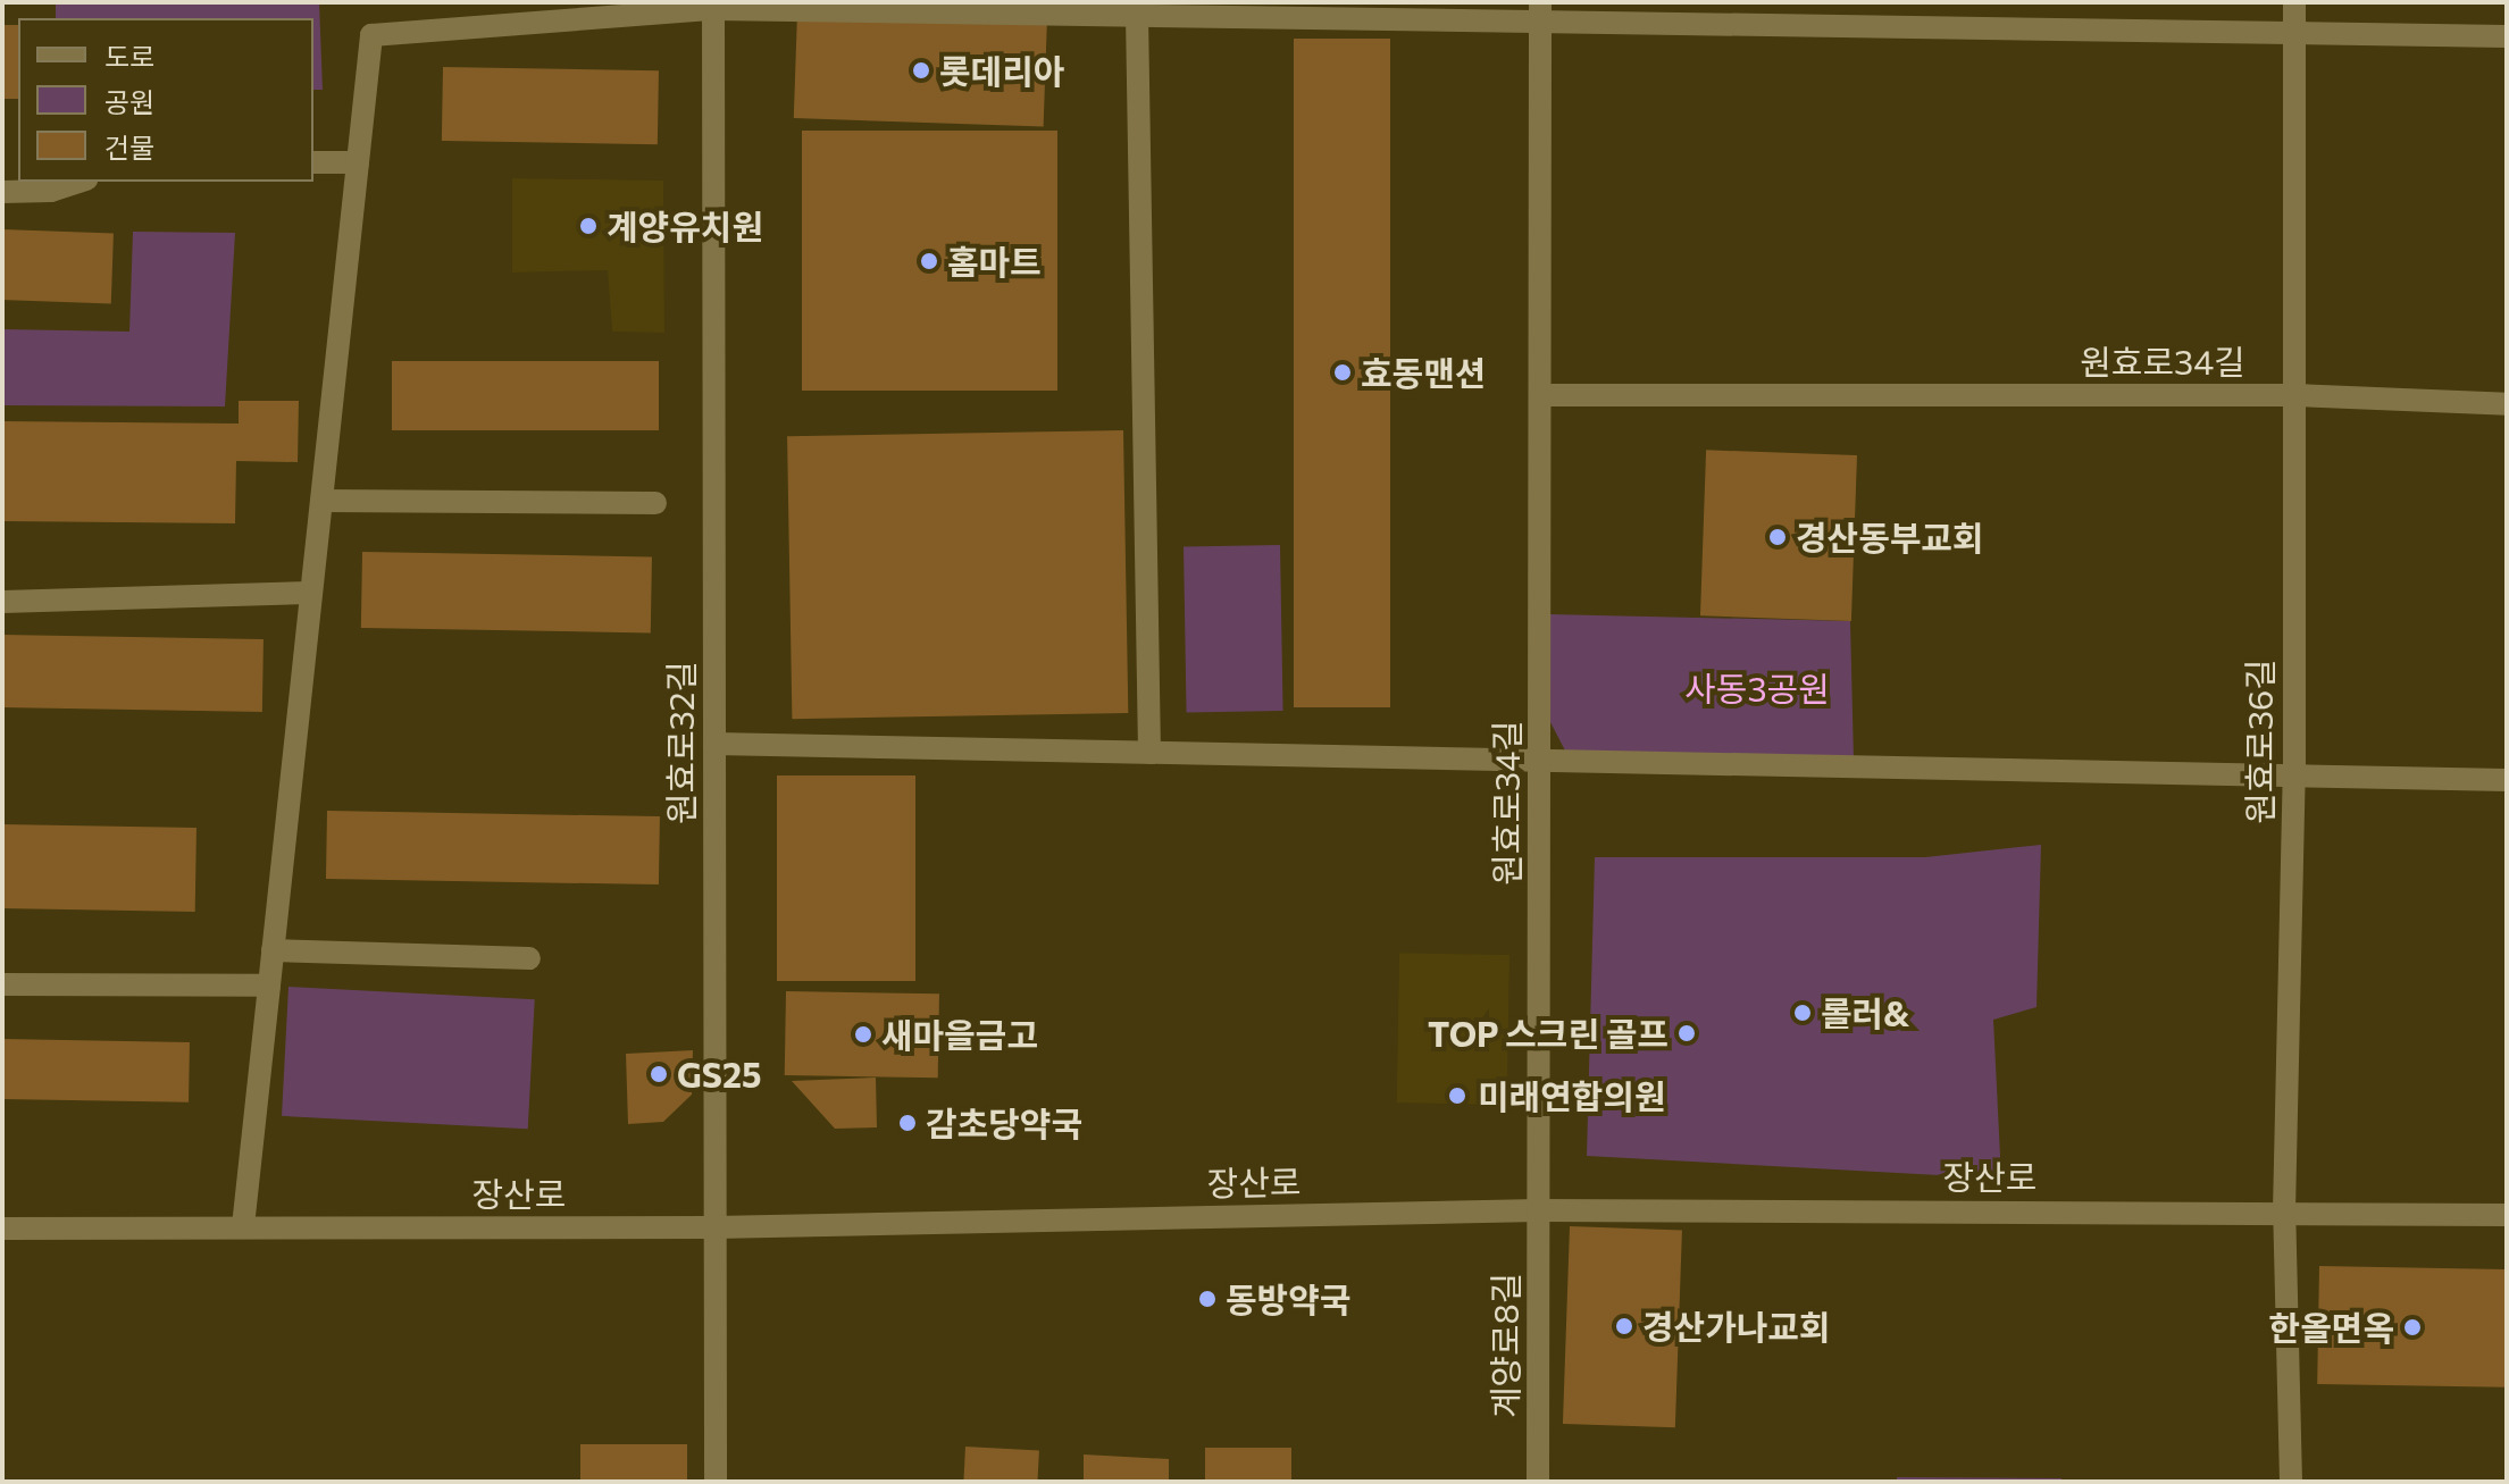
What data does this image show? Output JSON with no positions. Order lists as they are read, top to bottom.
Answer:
{
  "streets": {
    "street": [
      "원효로34길",
      "원효로36길",
      "원효로32길",
      "장산로",
      "계양로8길"
    ]
  },
  "crossings": [
    ["원효로34길", "원효로36길"],
    ["원효로34길", "장산로"],
    ["원효로34길", "계양로8길"],
    ["원효로36길", "장산로"],
    ["원효로32길", "장산로"],
    ["장산로", "계양로8길"]
  ],
  "parks": ["사동3공원"],
  "places": [
    "롯데리아",
    "계양유치원",
    "홈마트",
    "효동맨션",
    "경산동부교회",
    "롤러&",
    "TOP 스크린 골프",
    "새마을금고",
    "GS25",
    "미래연합의원",
    "감초당약국",
    "동방약국",
    "경산가나교회",
    "한올면옥"
  ],
  "legend": ["도로", "공원", "건물"]
}
